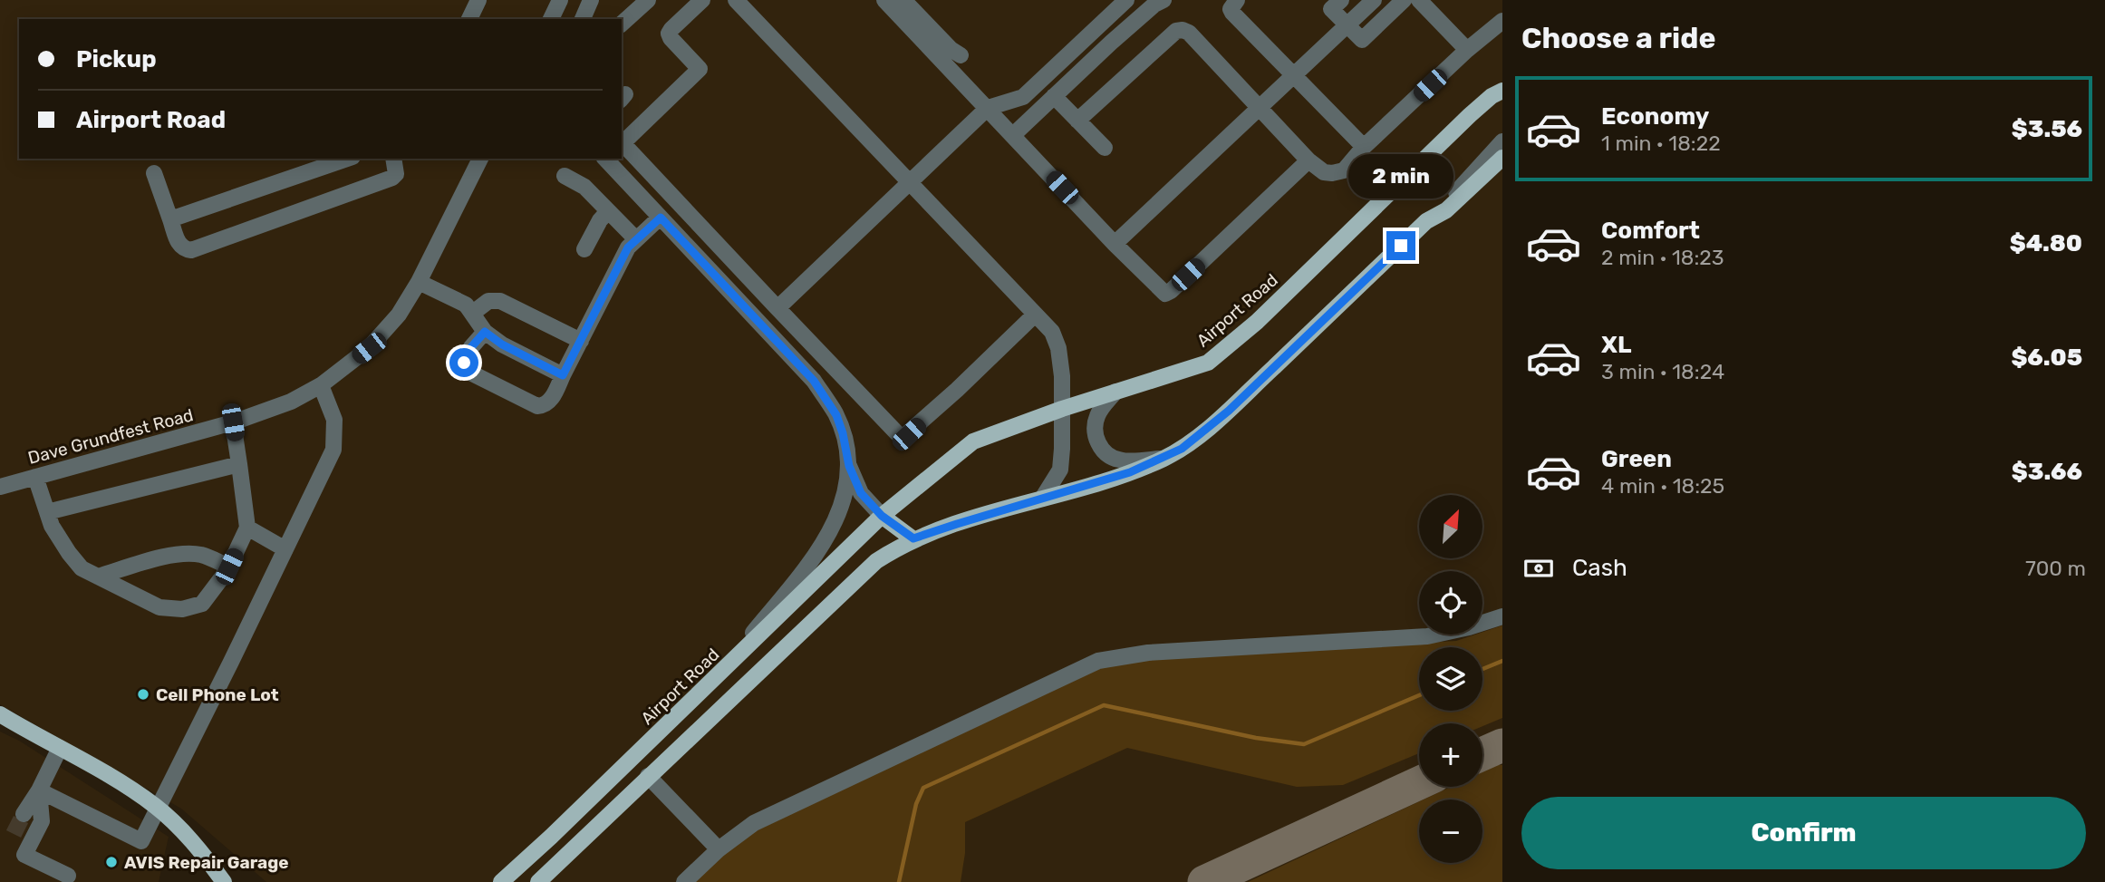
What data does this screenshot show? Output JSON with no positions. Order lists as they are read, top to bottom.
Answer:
{
  "streets": {
    "main road": ["Airport Road"],
    "street": ["Dave Grundfest Road"]
  },
  "places": ["Cell Phone Lot", "AVIS Repair Garage"],
  "north": "top right",
  "page": {
    "heading": "Choose a ride",
    "banner": ["Pickup", "Airport Road"],
    "list": [
      {
        "name": "Economy",
        "note": "1 min · 18:22",
        "value": "$3.56"
      },
      {
        "name": "Comfort",
        "note": "2 min · 18:23",
        "value": "$4.80"
      },
      {
        "name": "XL",
        "note": "3 min · 18:24",
        "value": "$6.05"
      },
      {
        "name": "Green",
        "note": "4 min · 18:25",
        "value": "$3.66"
      }
    ],
    "bubble": "2 min",
    "map_buttons": ["+", "−"],
    "pay": ["Cash", "700 m"],
    "buttons": "Confirm"
  }
}
